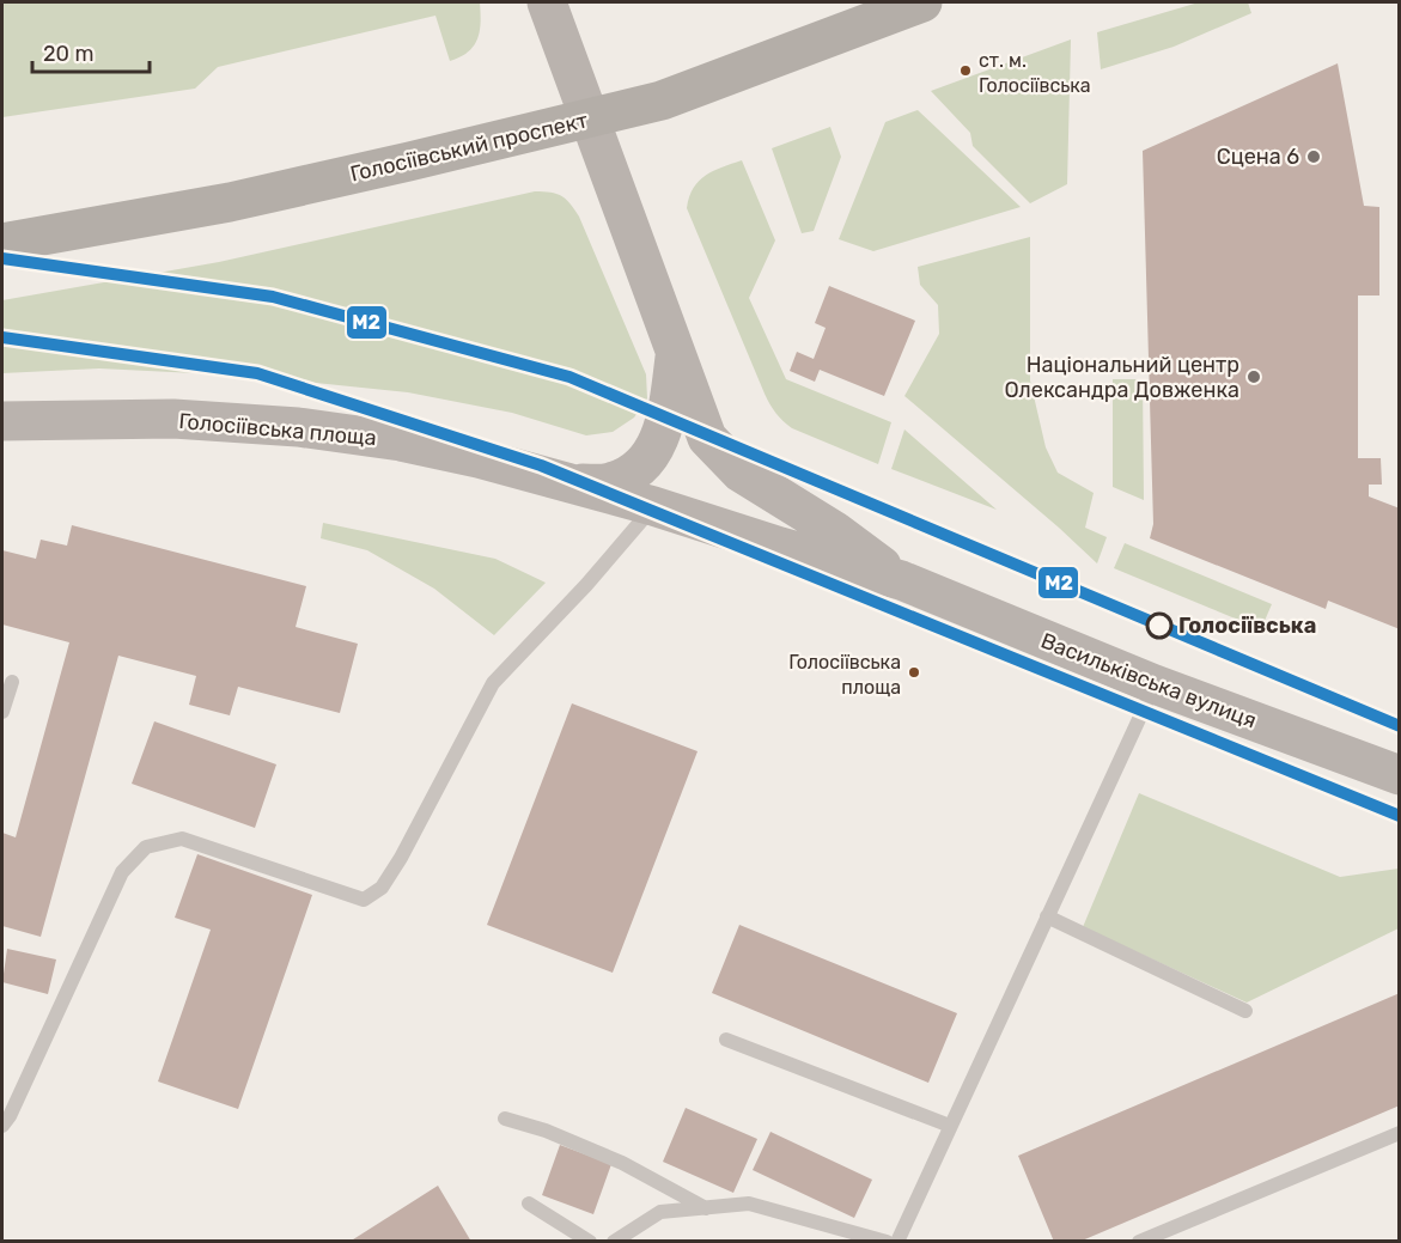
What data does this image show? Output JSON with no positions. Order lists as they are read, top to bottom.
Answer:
{
  "streets": {
    "highway": ["Голосіївський проспект"],
    "main road": ["Голосіївська площа", "Васильківська вулиця"]
  },
  "crossings": [
    ["Голосіївська площа", "Васильківська вулиця"]
  ],
  "places": [
    "ст. м. Голосіївська",
    "Сцена 6",
    "Національний центр Олександра Довженка",
    "Голосіївська",
    "Голосіївська площа"
  ],
  "lines": ["transit line M2"],
  "scale_bar": "20 m"
}
